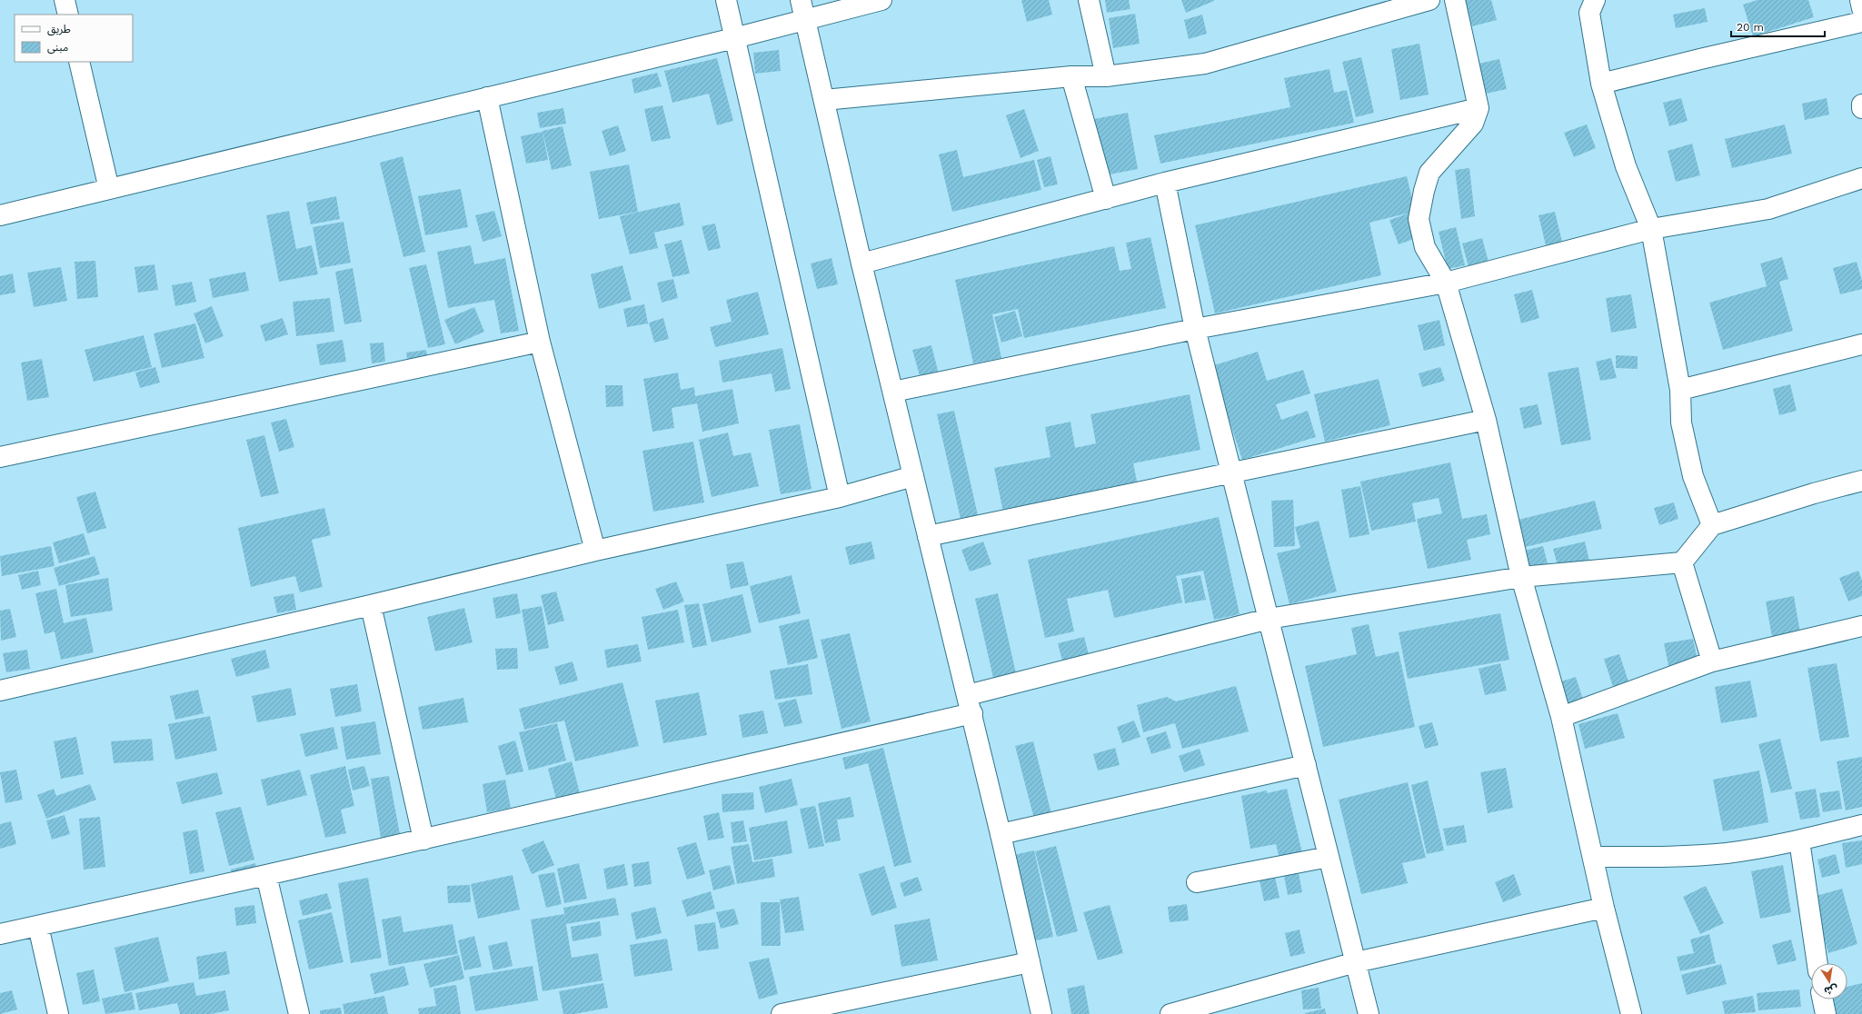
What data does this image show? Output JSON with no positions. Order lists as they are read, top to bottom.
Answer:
{
  "legend": ["طريق", "مبنى"],
  "scale_bar": "20 m",
  "north": "bottom"
}
